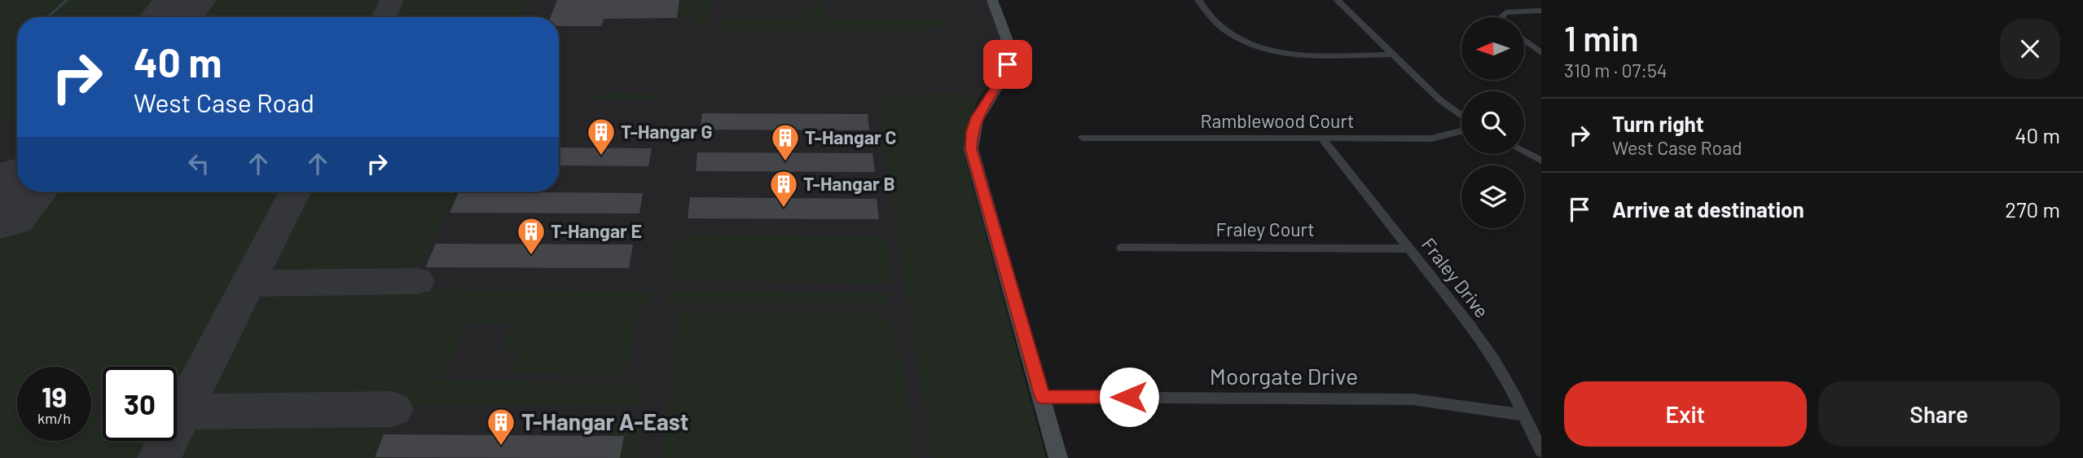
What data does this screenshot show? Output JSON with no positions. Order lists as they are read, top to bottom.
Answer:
{
  "streets": {
    "street": [
      "Ramblewood Court",
      "Fraley Court",
      "Fraley Drive",
      "Moorgate Drive"
    ]
  },
  "crossings": [
    ["Ramblewood Court", "Fraley Drive"],
    ["Fraley Court", "Fraley Drive"],
    ["Fraley Drive", "Moorgate Drive"]
  ],
  "places": {
    "building": [
      "T-Hangar G",
      "T-Hangar C",
      "T-Hangar B",
      "T-Hangar E",
      "T-Hangar A-East"
    ]
  },
  "north": "left",
  "page": {
    "heading": ["1 min", "310 m · 07:54"],
    "turn": ["40 m", "West Case Road"],
    "list": [
      {
        "name": "Turn right",
        "note": "West Case Road",
        "value": "40 m"
      },
      {
        "name": "Arrive at destination",
        "value": "270 m"
      }
    ],
    "speed": "19 km/h",
    "limit": "30",
    "buttons": ["Exit", "Share"]
  }
}
